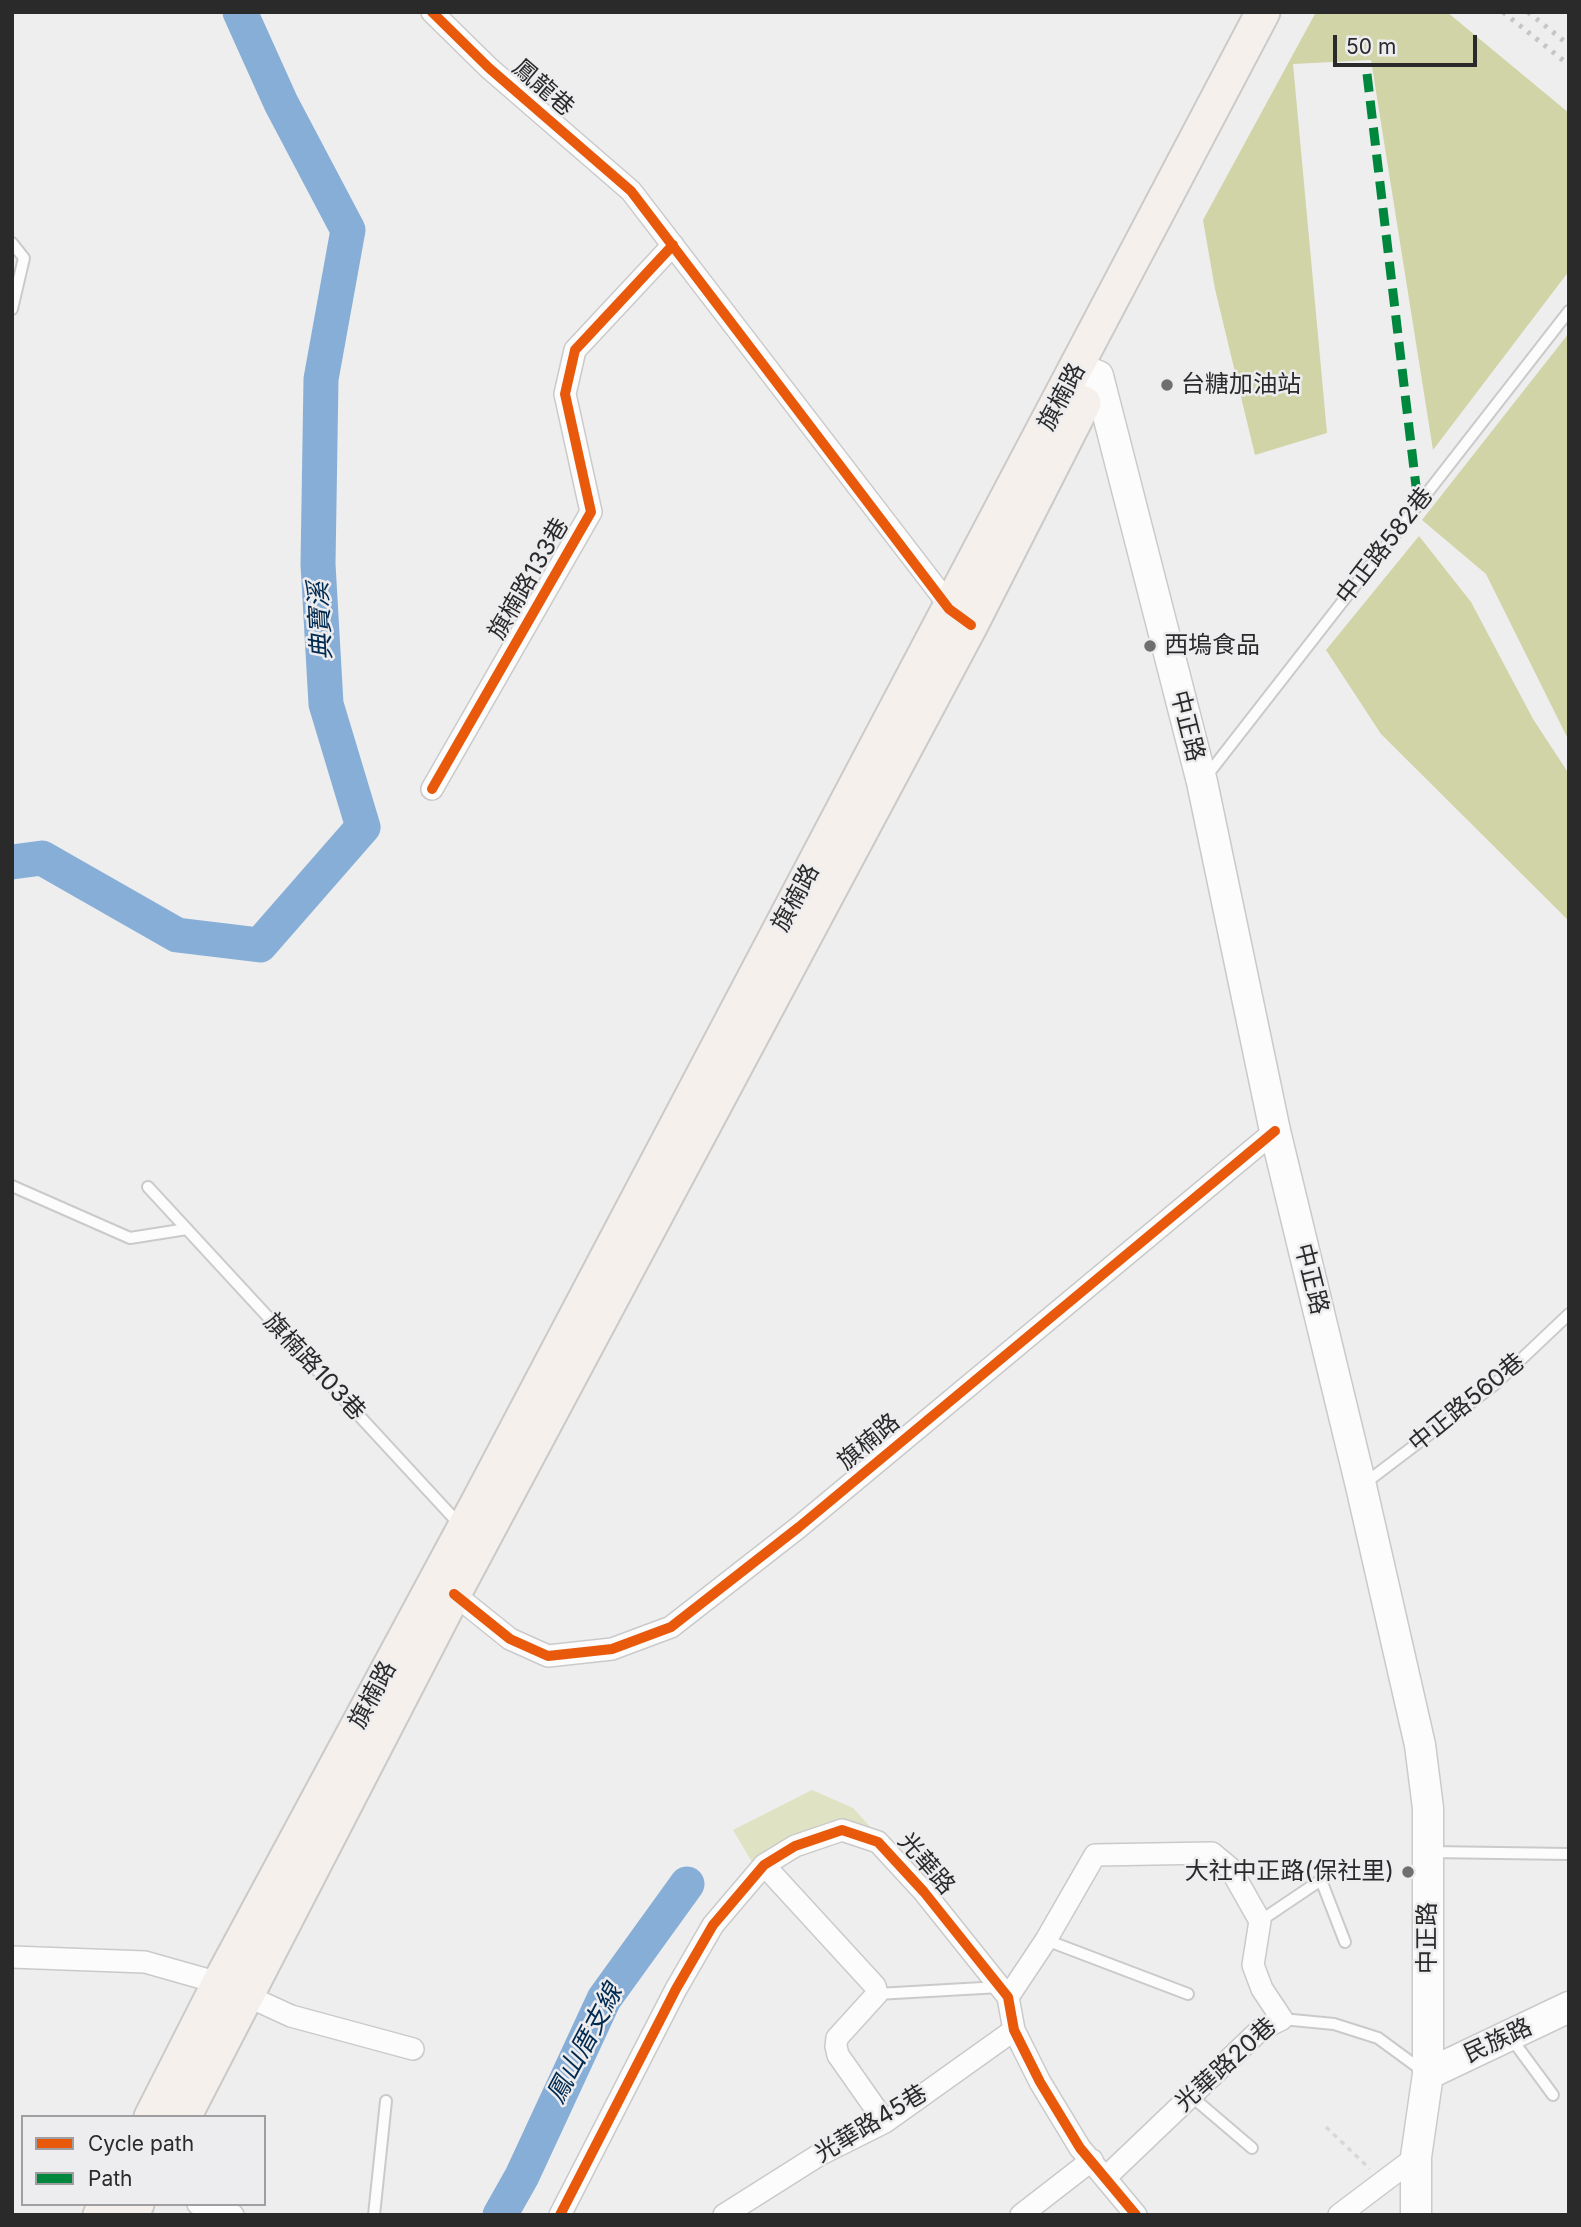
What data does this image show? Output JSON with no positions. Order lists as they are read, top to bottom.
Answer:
{
  "streets": {
    "main road": ["旗楠路", "中正路", "民族路"],
    "street": [
      "鳳龍巷",
      "旗楠路133巷",
      "光華路",
      "光華路20巷",
      "光華路45巷"
    ],
    "lane": ["中正路582巷", "旗楠路103巷", "中正路560巷"]
  },
  "crossings": [
    ["鳳龍巷", "旗楠路133巷"],
    ["旗楠路", "中正路"],
    ["旗楠路", "旗楠路103巷"],
    ["中正路582巷", "中正路"],
    ["中正路", "中正路560巷"],
    ["中正路", "民族路"],
    ["光華路", "光華路20巷"],
    ["光華路", "光華路45巷"]
  ],
  "water": ["典寶溪", "鳳山厝支線"],
  "places": ["台糖加油站", "西塢食品", "大社中正路(保社里)"],
  "legend": ["Cycle path", "Path"],
  "scale_bar": "50 m"
}
